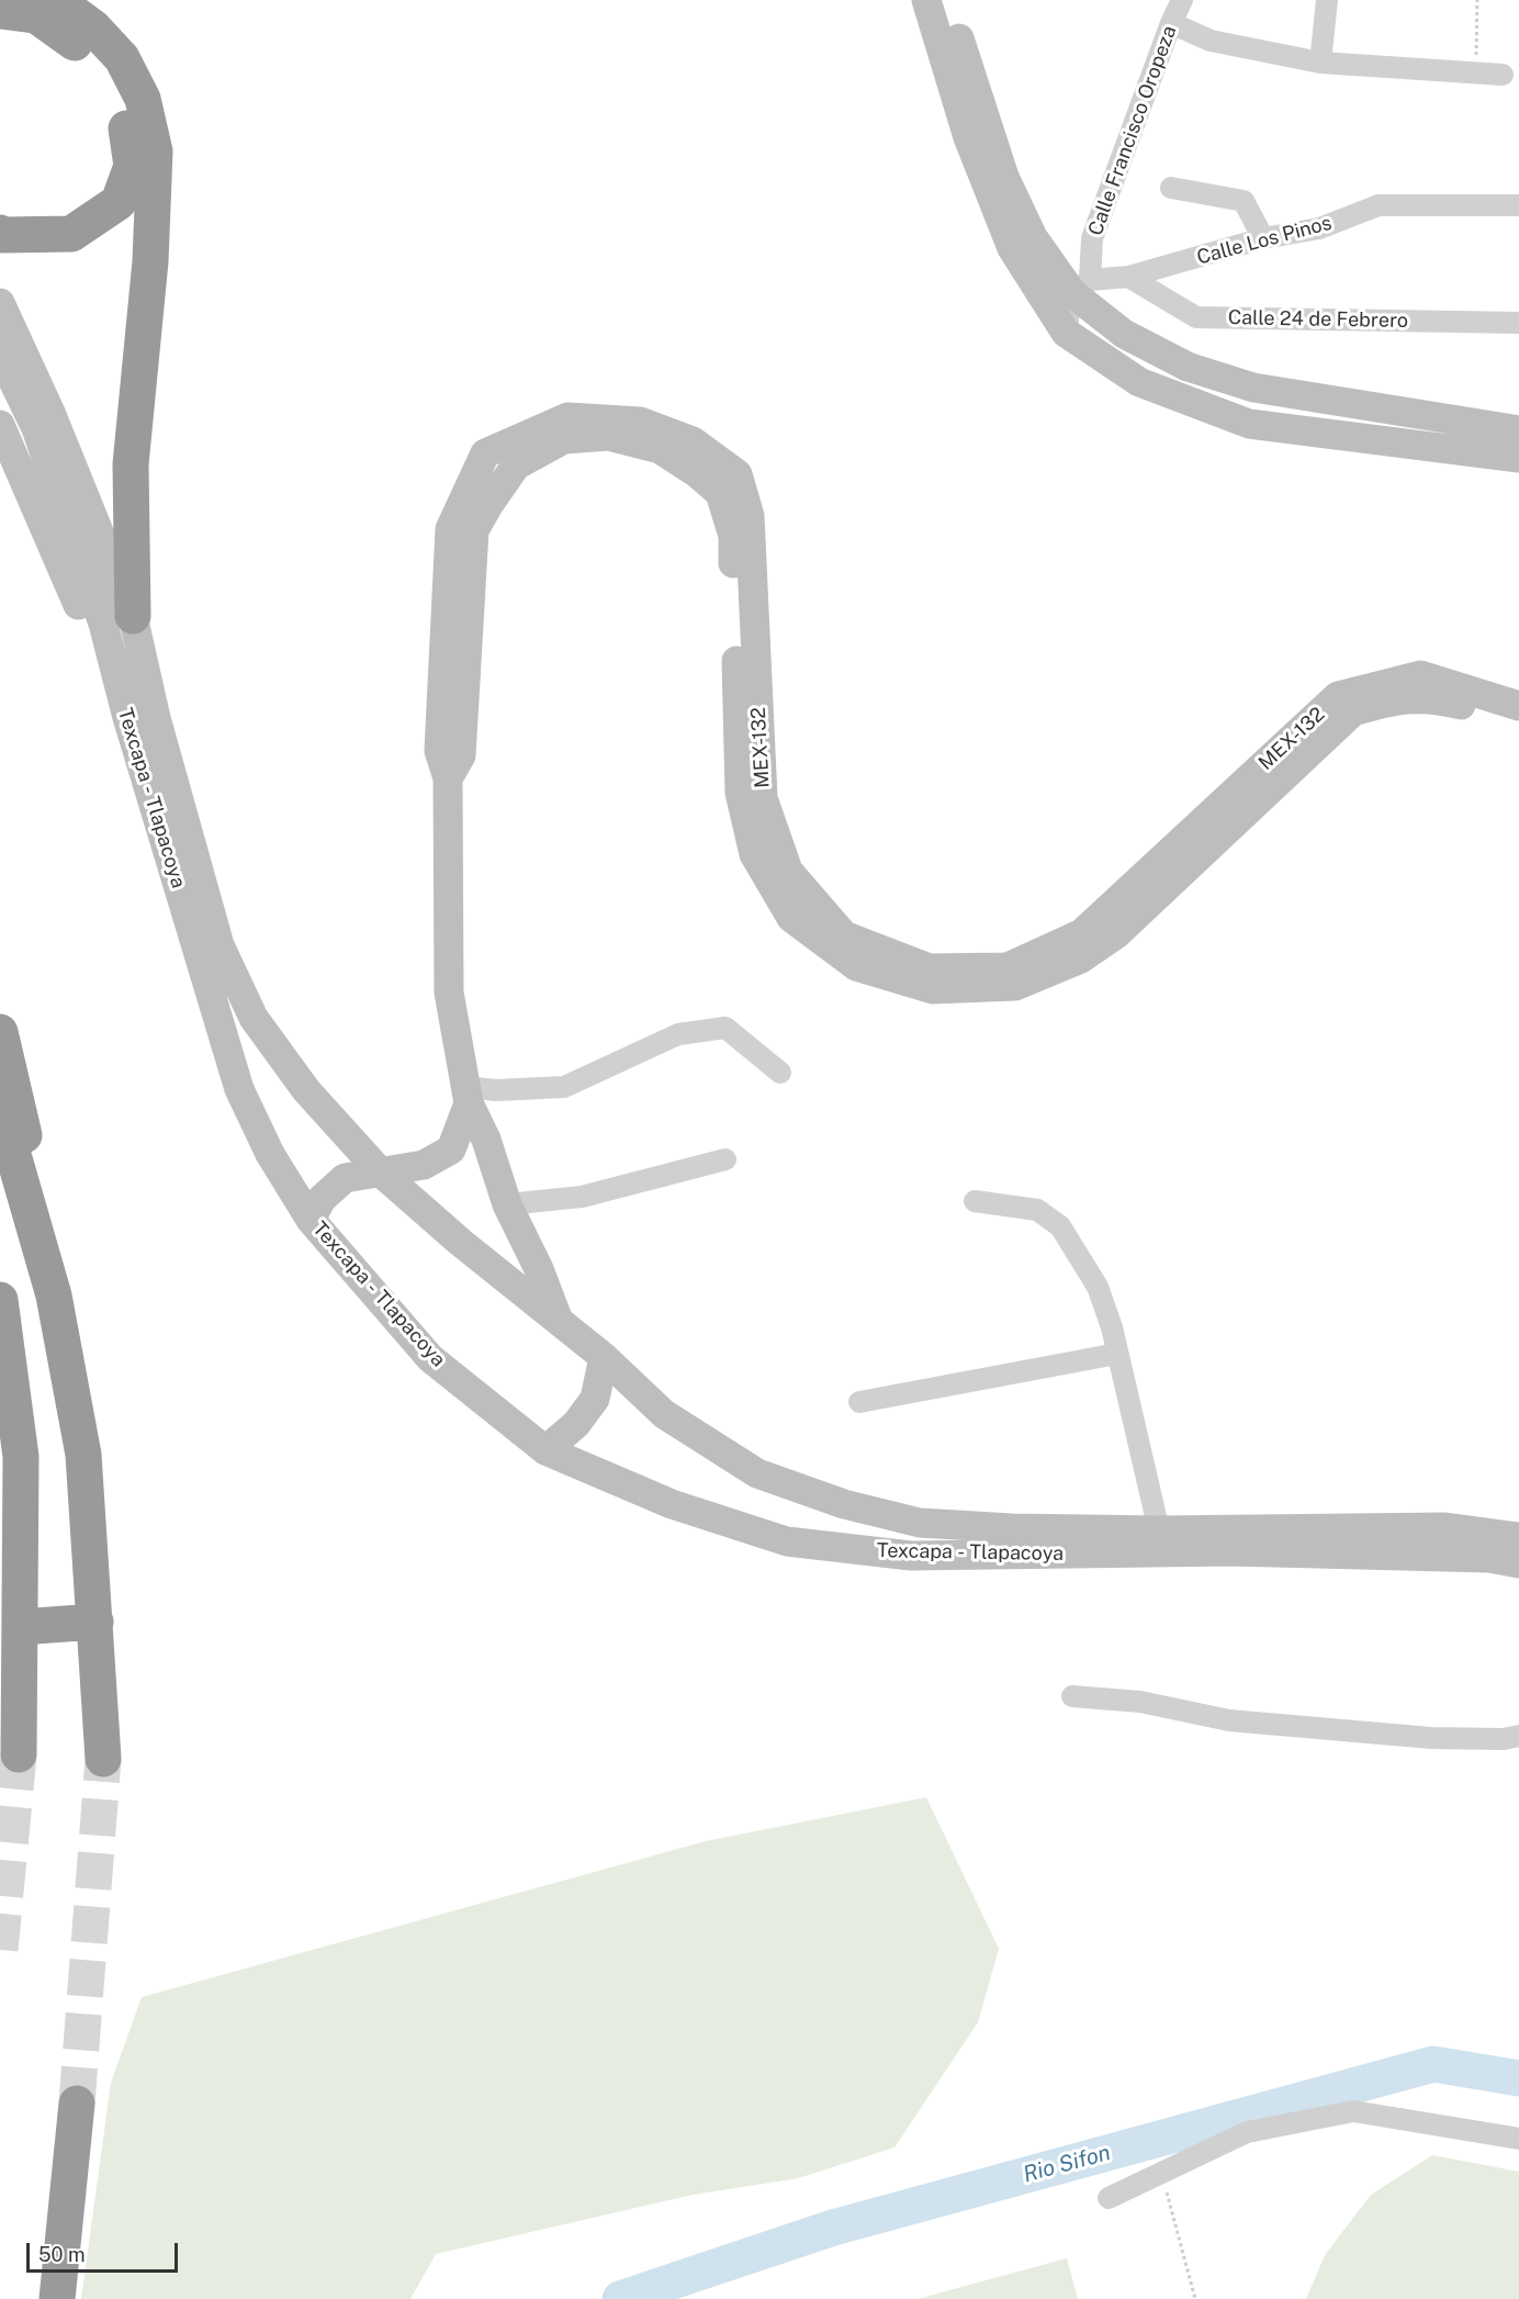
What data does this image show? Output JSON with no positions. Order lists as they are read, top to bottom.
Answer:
{
  "streets": {
    "main road": ["MEX-132", "Texcapa - Tlapacoya"],
    "street": ["Calle Francisco Oropeza", "Calle Los Pinos", "Calle 24 de Febrero"]
  },
  "crossings": [
    ["Calle Francisco Oropeza", "Calle Los Pinos"],
    ["Calle Los Pinos", "Calle 24 de Febrero"]
  ],
  "water": ["Rio Sifon"],
  "scale_bar": "50 m"
}
